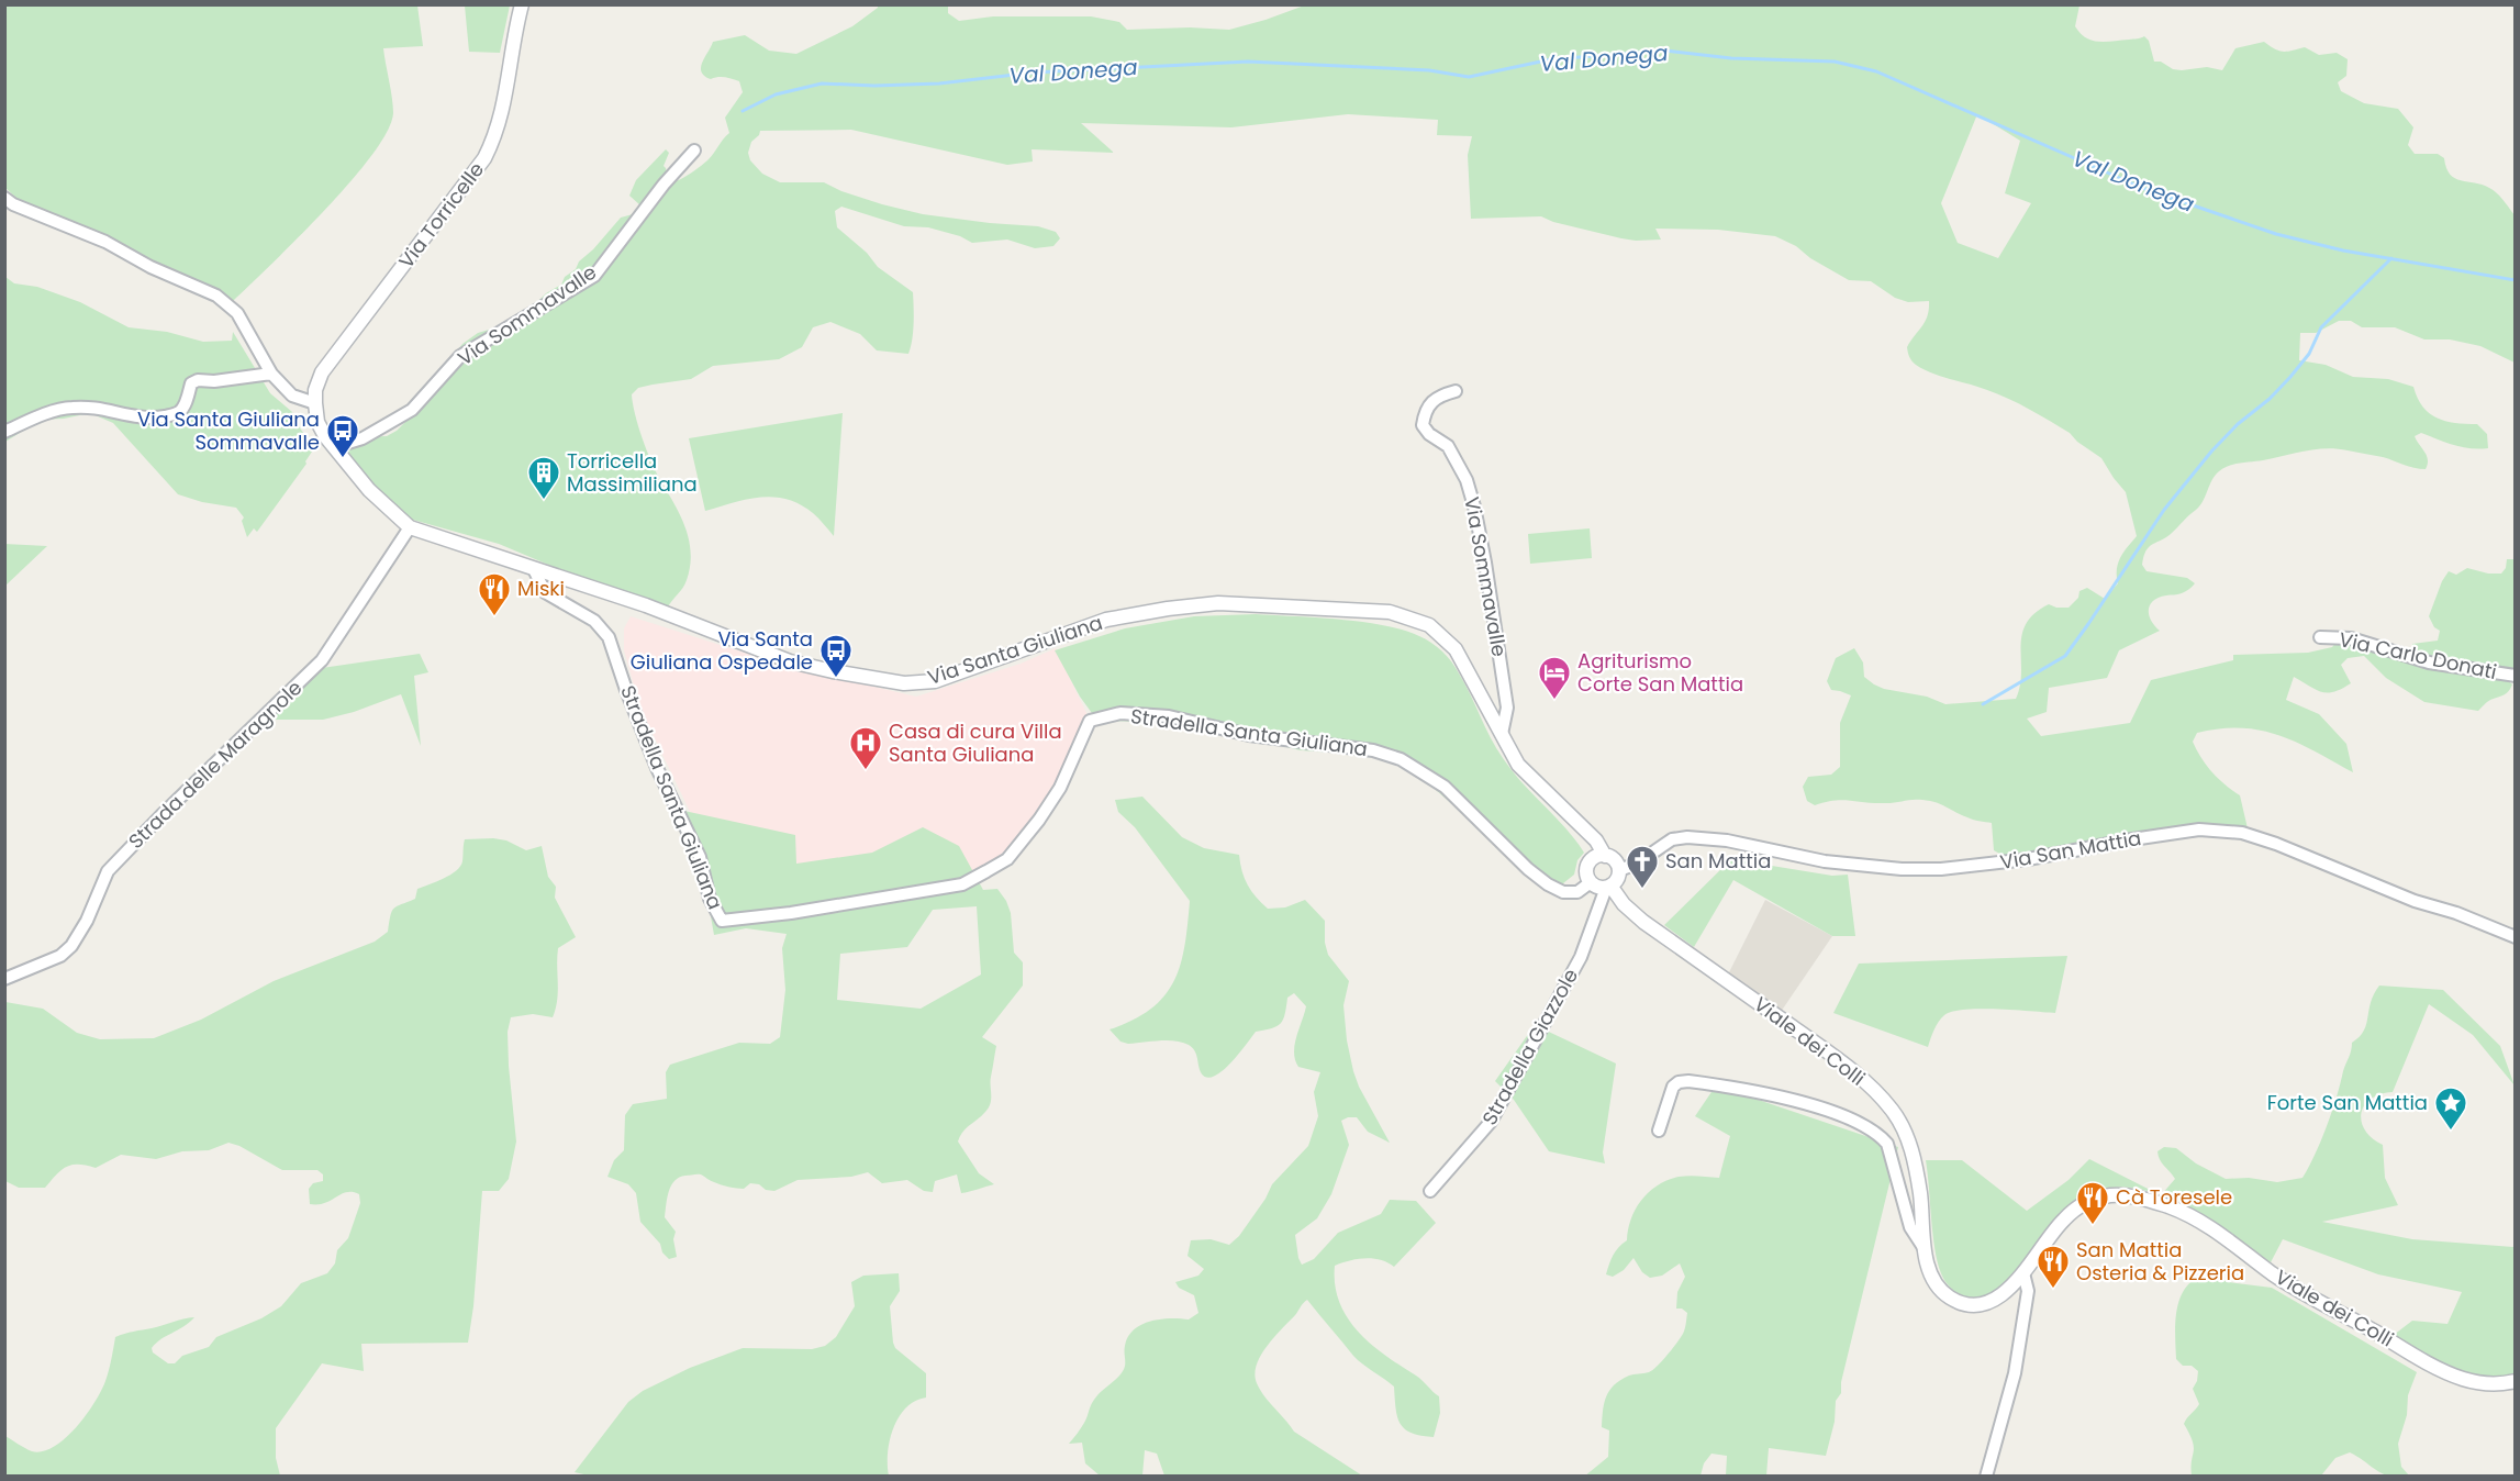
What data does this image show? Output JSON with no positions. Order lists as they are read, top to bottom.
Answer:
{
  "streets": {
    "street": [
      "Via Torricelle",
      "Via Sommavalle",
      "Via Santa Giuliana",
      "Via Carlo Donati",
      "Stradella Santa Giuliana",
      "Strada delle Maragnole",
      "Via San Mattia",
      "Viale dei Colli",
      "Stradella Giazzole"
    ]
  },
  "crossings": [
    ["Via Torricelle", "Via Santa Giuliana"],
    ["Via Sommavalle", "Via Santa Giuliana"],
    ["Via Santa Giuliana", "Stradella Santa Giuliana"],
    ["Via Santa Giuliana", "Strada delle Maragnole"],
    ["Via Santa Giuliana", "Via San Mattia"],
    ["Via Santa Giuliana", "Viale dei Colli"],
    ["Via Santa Giuliana", "Stradella Giazzole"],
    ["Stradella Santa Giuliana", "Via San Mattia"],
    ["Stradella Santa Giuliana", "Viale dei Colli"],
    ["Stradella Santa Giuliana", "Stradella Giazzole"],
    ["Via San Mattia", "Viale dei Colli"],
    ["Via San Mattia", "Stradella Giazzole"],
    ["Viale dei Colli", "Stradella Giazzole"]
  ],
  "water": ["Val Donega"],
  "places": {
    "bus stop": ["Via Santa Giuliana Sommavalle", "Via Santa Giuliana Ospedale"],
    "building": ["Torricella Massimiliana"],
    "restaurant": ["Miski", "Cà Toresele", "San Mattia Osteria & Pizzeria"],
    "hotel": ["Agriturismo Corte San Mattia"],
    "hospital": ["Casa di cura Villa Santa Giuliana"],
    "church": ["San Mattia"],
    "place": ["Forte San Mattia"]
  }
}
